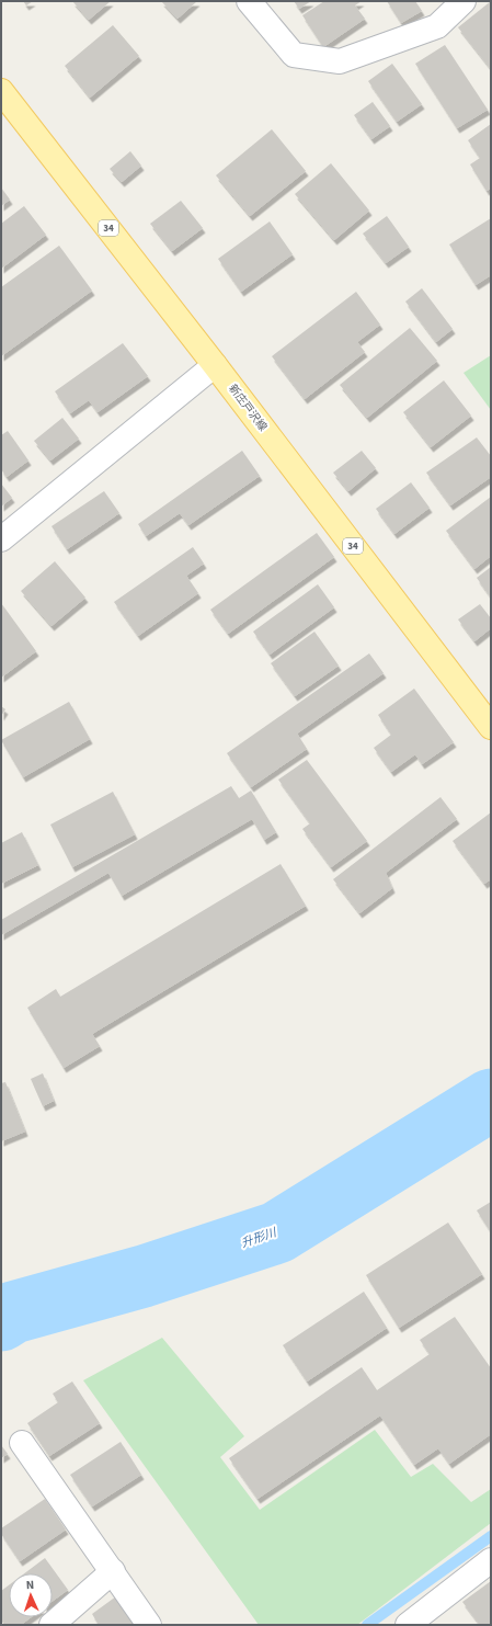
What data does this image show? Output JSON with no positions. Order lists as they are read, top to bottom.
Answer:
{
  "streets": {
    "main road": ["34", "新庄戸沢線"]
  },
  "water": ["升形川"],
  "north": "top"
}
